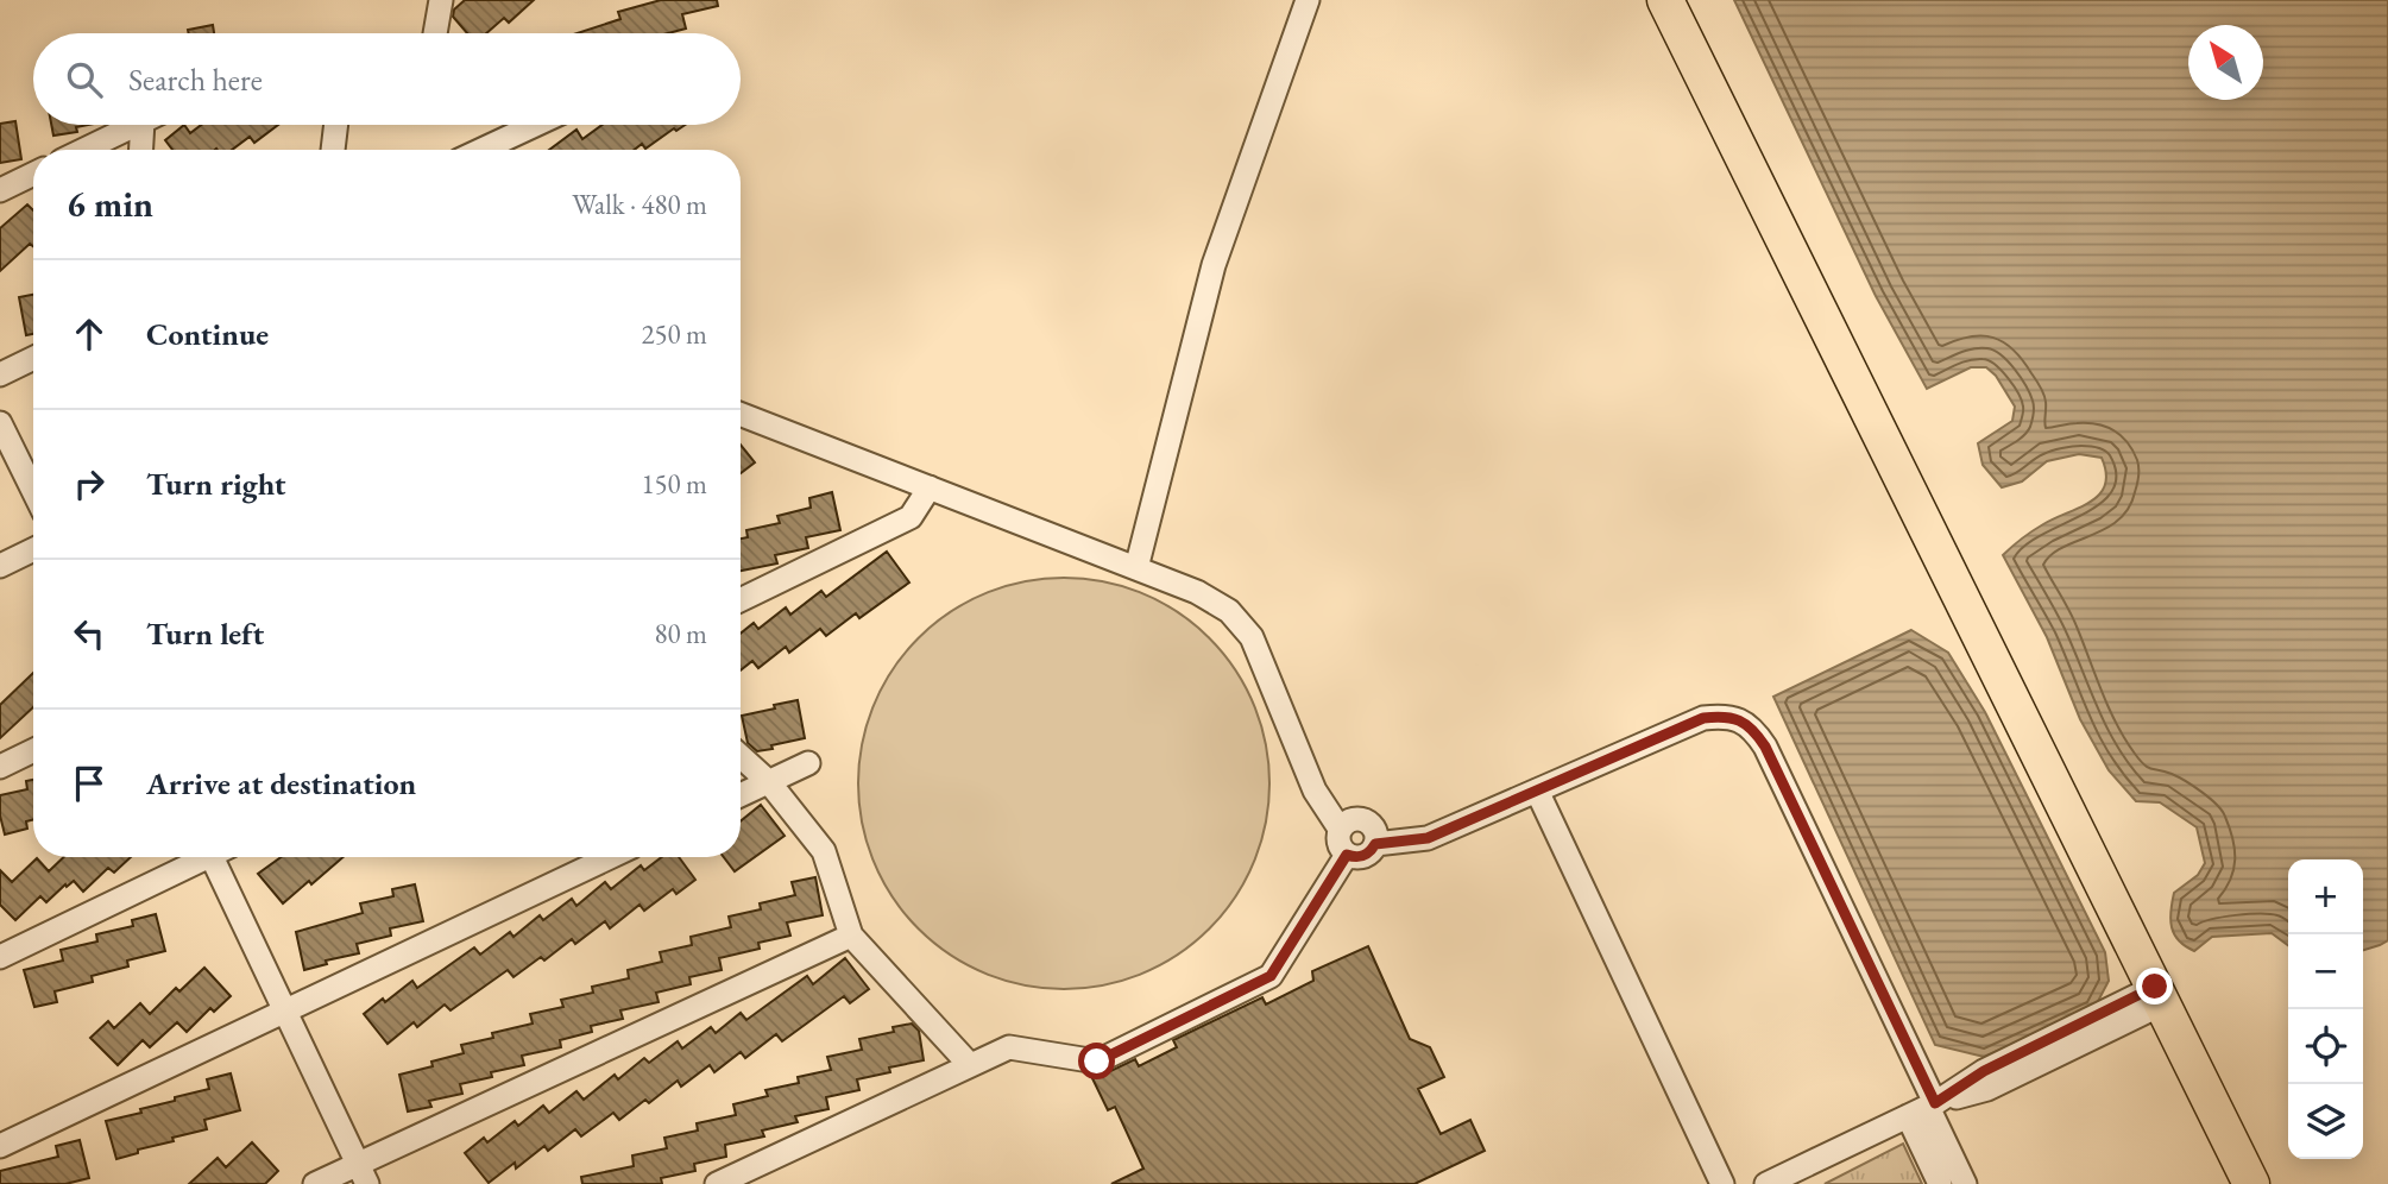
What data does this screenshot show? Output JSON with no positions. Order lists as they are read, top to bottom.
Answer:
{
  "north": "top left",
  "page": {
    "search": "Search here",
    "heading": ["6 min", "Walk · 480 m"],
    "list": [
      ["Continue", "250 m"],
      ["Turn right", "150 m"],
      ["Turn left", "80 m"],
      "Arrive at destination"
    ],
    "map_buttons": ["+", "−"]
  }
}
